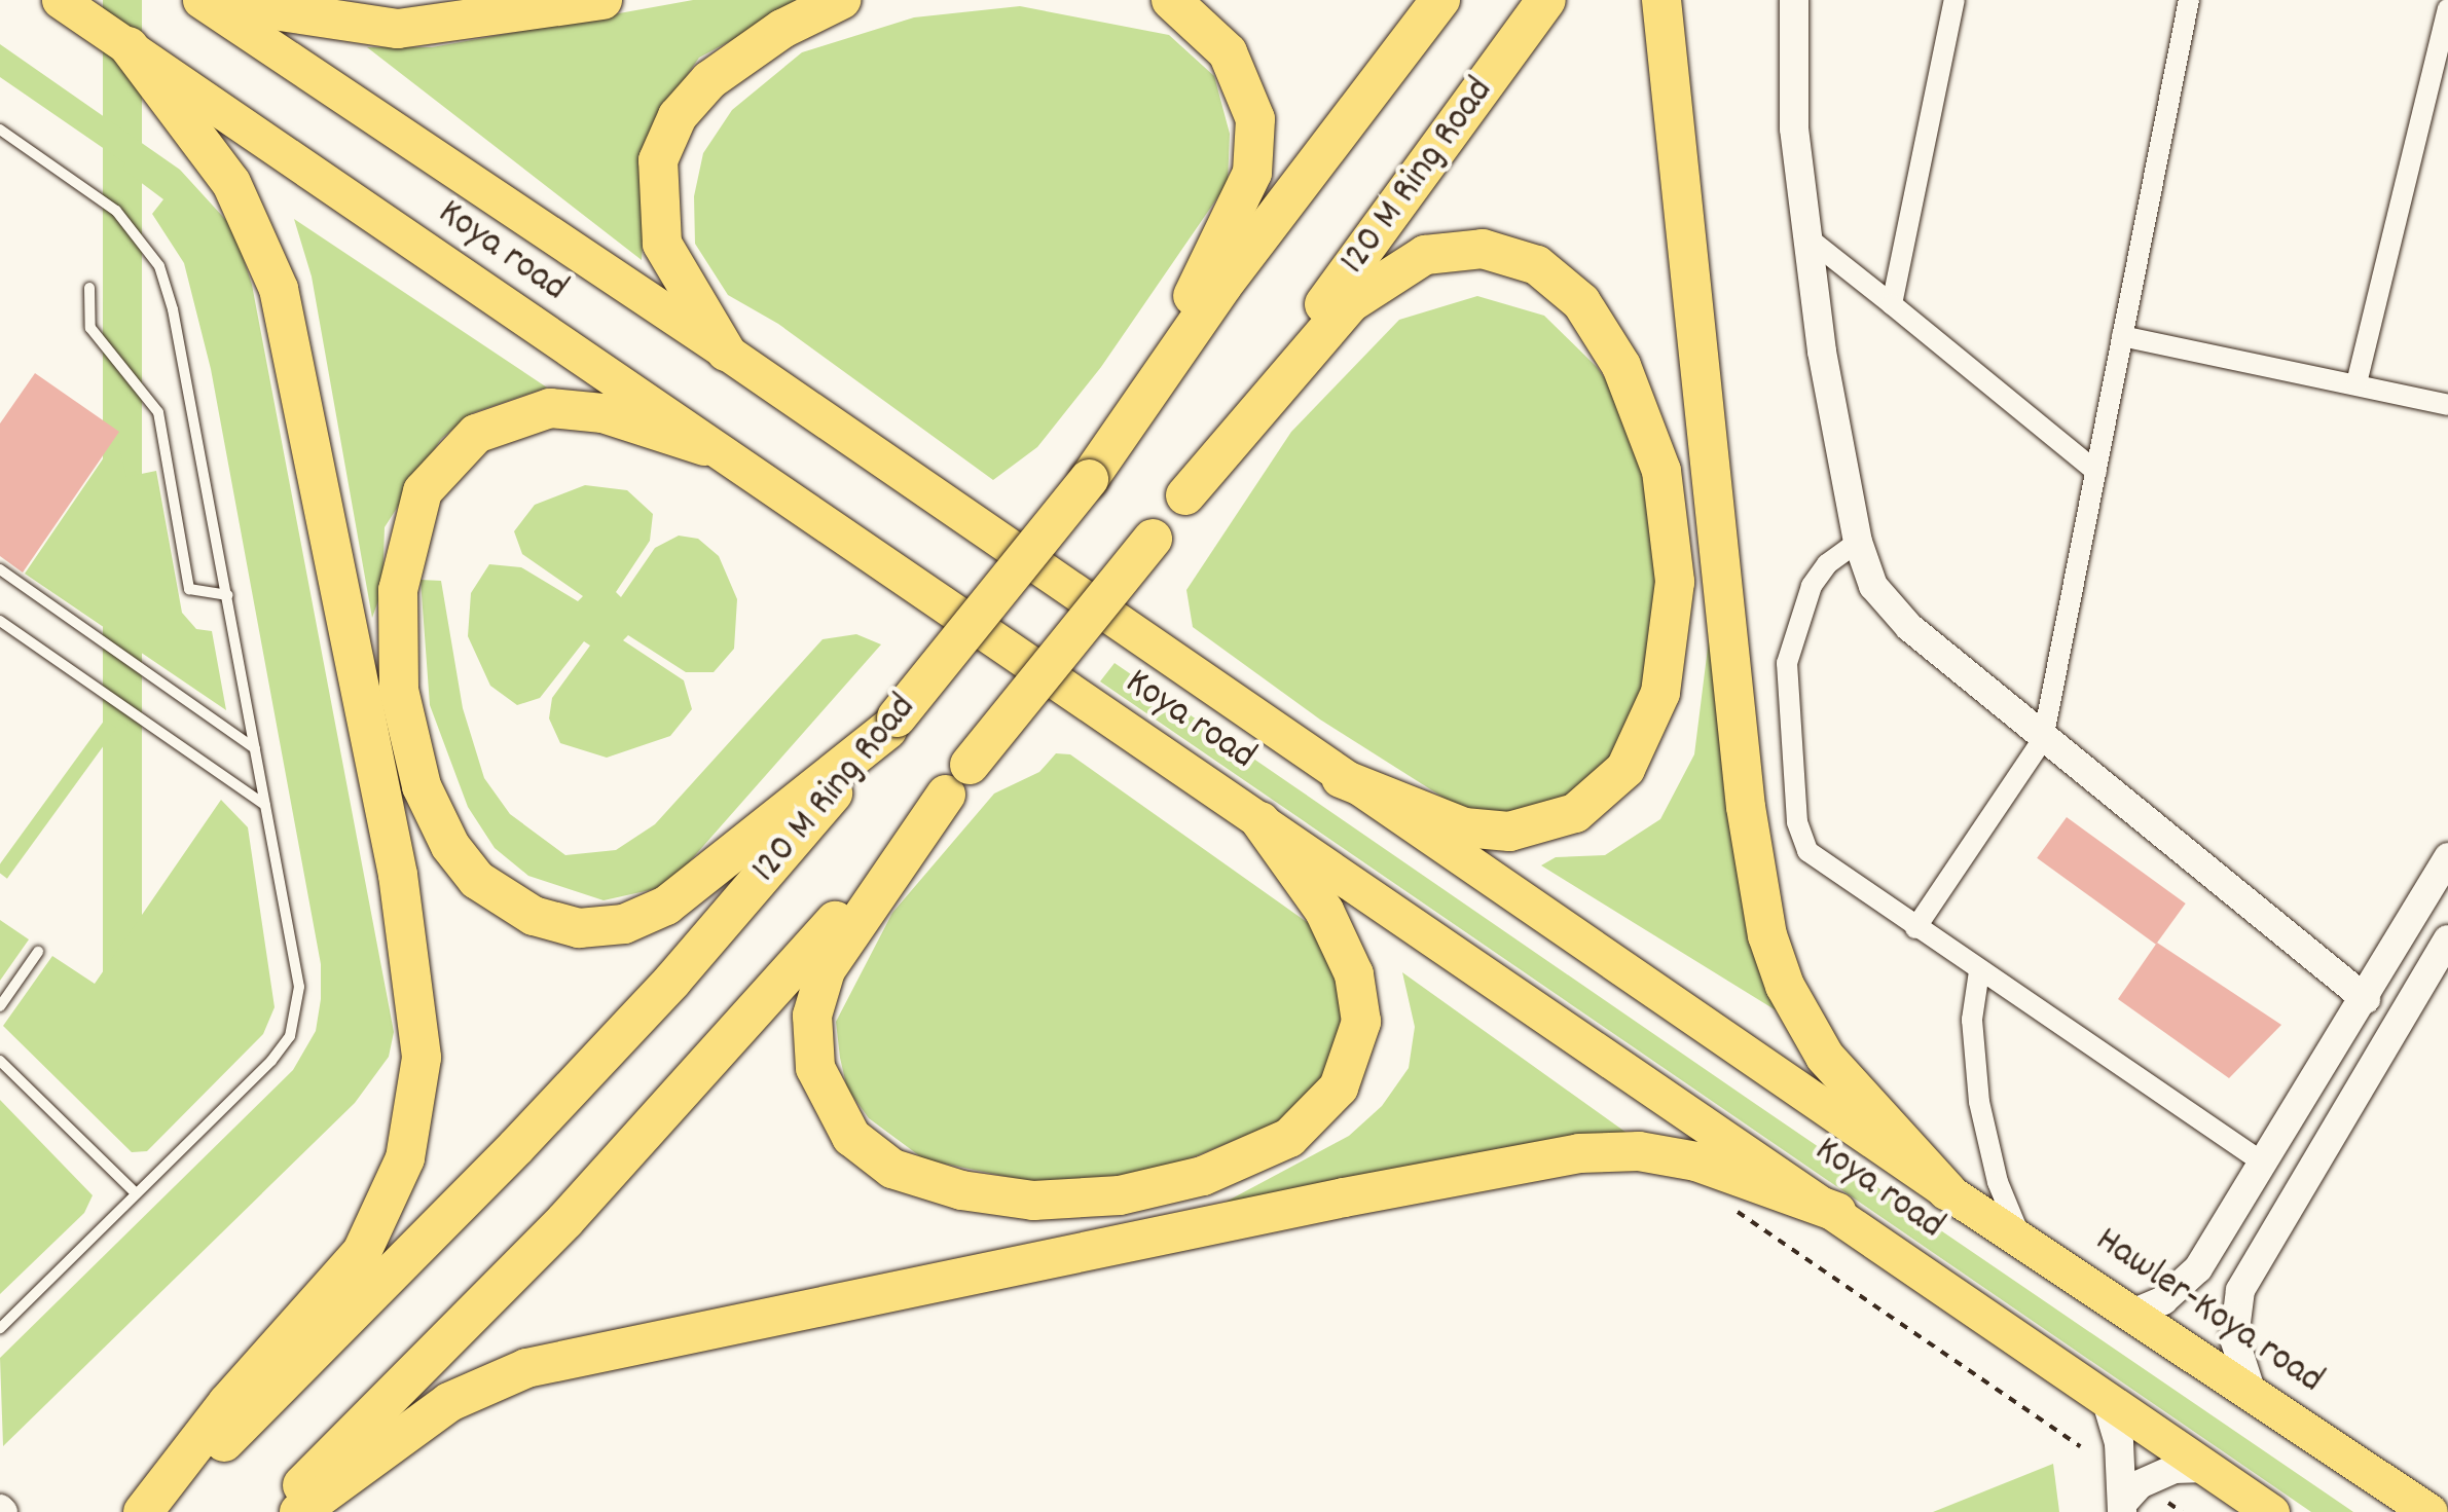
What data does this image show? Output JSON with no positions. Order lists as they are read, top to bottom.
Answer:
{
  "streets": {
    "highway": ["120 M Ring Road", "Koya road", "Hawler-Koya road"]
  },
  "crossings": [
    ["Koya road", "Hawler-Koya road"]
  ]
}
